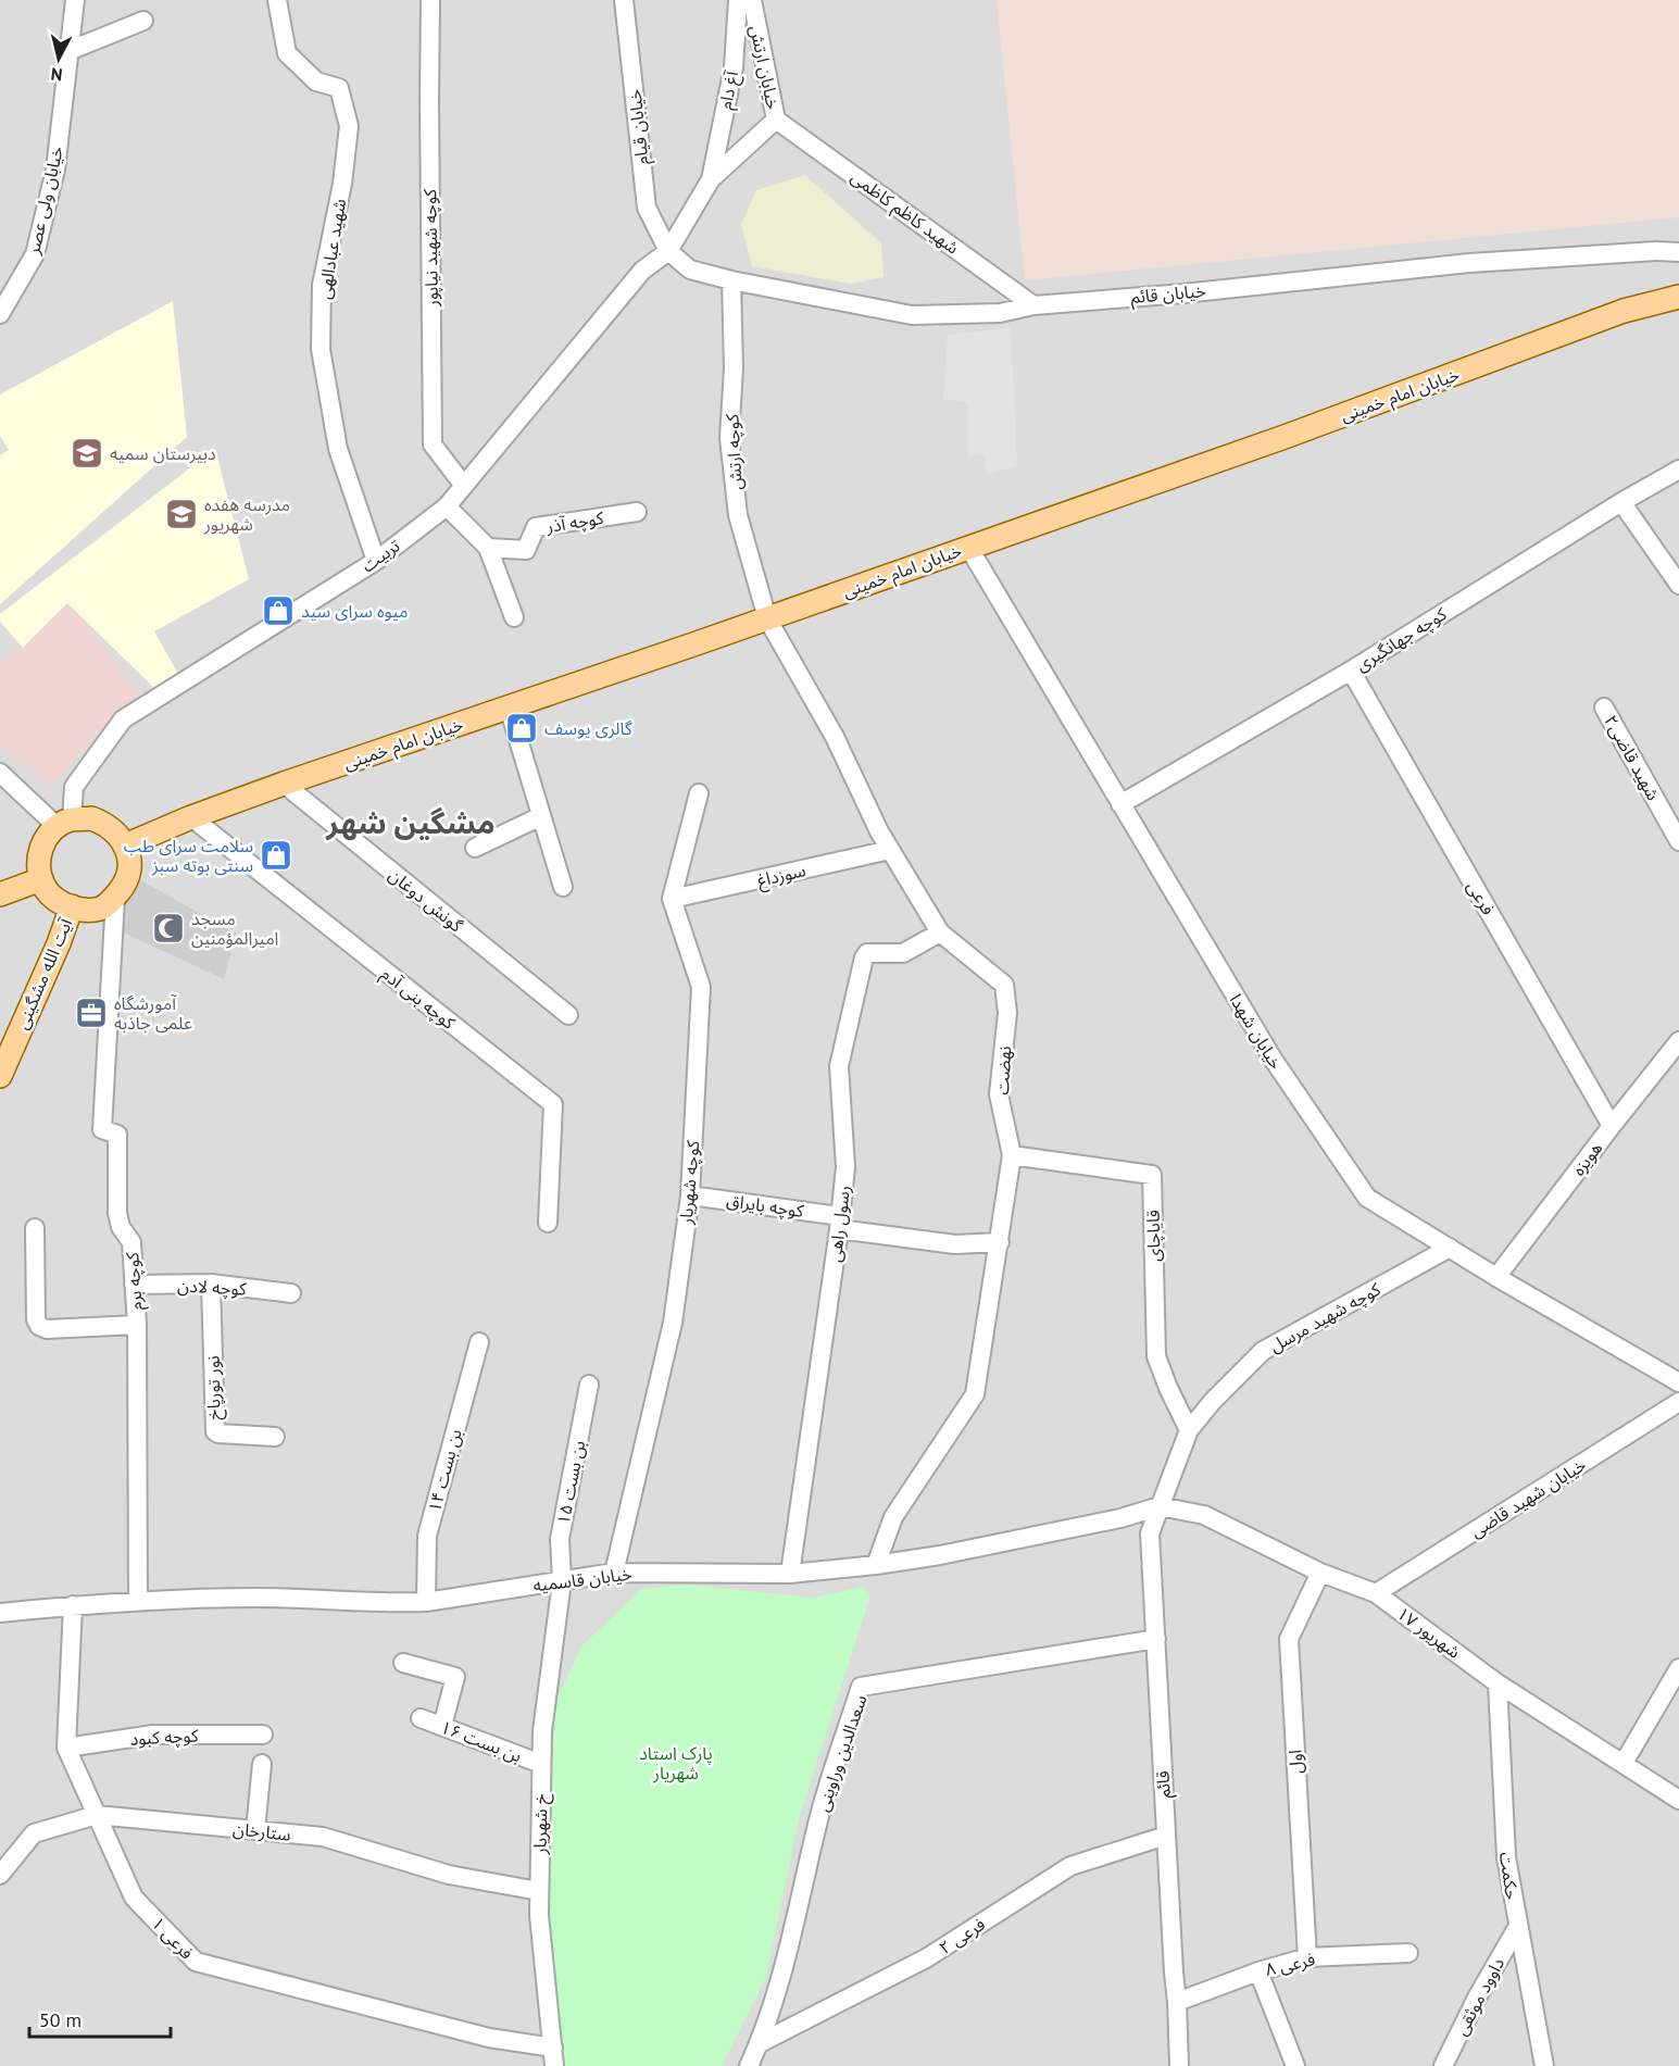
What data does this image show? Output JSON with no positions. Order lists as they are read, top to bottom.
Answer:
{
  "streets": {
    "main road": ["خیابان امام خمینی", "آیت الله مشگینی"],
    "street": [
      "خیابان ارتش",
      "آغ دام",
      "خیابان قیام",
      "خیابان ولی عصر",
      "شهید کاظم کاظمی",
      "کوچه شهید نیاپور",
      "شهید عبادالهی",
      "خیابان قائم",
      "کوچه ارتش",
      "کوچه آذر",
      "تربیت",
      "کوچه جهانگیری",
      "شهید قاضی۲",
      "سوزداغ",
      "فرعی",
      "گونش دوغان",
      "کوچه بنی آدم",
      "خیابان شهدا",
      "نهضت",
      "هویزه",
      "کوچه شهریار",
      "کوچه بایراق",
      "رسول راهی",
      "قایاچای",
      "کوچه برم",
      "کوچه لادن",
      "کوچه شهید مرسل",
      "نور تورپاخ",
      "بن بست ۱۴",
      "بن بست ۱۵",
      "خیابان شهید قاضی",
      "خیابان قاسمیه",
      "۱۷ شهریور",
      "کوچه کبود",
      "بن بست ۱۶",
      "سعدالدین وراوینی",
      "اول",
      "قائم",
      "خ شهریار",
      "ستارخان",
      "حکمت",
      "فرعی ۲",
      "فرعی ۱",
      "فرعی ۸",
      "داوود موثقی"
    ]
  },
  "crossings": [
    ["خیابان ارتش", "آغ دام"],
    ["خیابان ارتش", "خیابان قیام"],
    ["خیابان ارتش", "شهید کاظم کاظمی"],
    ["خیابان ارتش", "خیابان قائم"],
    ["خیابان ارتش", "تربیت"],
    ["خیابان قیام", "خیابان قائم"],
    ["خیابان قیام", "تربیت"],
    ["شهید کاظم کاظمی", "خیابان قائم"],
    ["کوچه شهید نیاپور", "تربیت"],
    ["شهید عبادالهی", "تربیت"],
    ["خیابان قائم", "کوچه ارتش"],
    ["خیابان قائم", "تربیت"],
    ["خیابان امام خمینی", "کوچه ارتش"],
    ["خیابان امام خمینی", "تربیت"],
    ["خیابان امام خمینی", "گونش دوغان"],
    ["خیابان امام خمینی", "آیت الله مشگینی"],
    ["خیابان امام خمینی", "کوچه بنی آدم"],
    ["خیابان امام خمینی", "خیابان شهدا"],
    ["خیابان امام خمینی", "نهضت"],
    ["خیابان امام خمینی", "کوچه برم"],
    ["کوچه ارتش", "نهضت"],
    ["تربیت", "آیت الله مشگینی"],
    ["تربیت", "کوچه برم"],
    ["کوچه جهانگیری", "فرعی"],
    ["کوچه جهانگیری", "خیابان شهدا"],
    ["سوزداغ", "نهضت"],
    ["سوزداغ", "کوچه شهریار"],
    ["فرعی", "هویزه"],
    ["آیت الله مشگینی", "کوچه برم"],
    ["خیابان شهدا", "هویزه"],
    ["خیابان شهدا", "کوچه شهید مرسل"],
    ["نهضت", "کوچه بایراق"],
    ["نهضت", "رسول راهی"],
    ["نهضت", "قایاچای"],
    ["نهضت", "خیابان قاسمیه"],
    ["کوچه شهریار", "کوچه بایراق"],
    ["کوچه شهریار", "خیابان قاسمیه"],
    ["کوچه بایراق", "رسول راهی"],
    ["رسول راهی", "خیابان قاسمیه"],
    ["قایاچای", "کوچه شهید مرسل"],
    ["کوچه برم", "کوچه لادن"],
    ["کوچه برم", "خیابان قاسمیه"],
    ["کوچه لادن", "نور تورپاخ"],
    ["کوچه شهید مرسل", "خیابان قاسمیه"],
    ["کوچه شهید مرسل", "۱۷ شهریور"],
    ["کوچه شهید مرسل", "قائم"],
    ["بن بست ۱۴", "خیابان قاسمیه"],
    ["بن بست ۱۵", "خیابان قاسمیه"],
    ["بن بست ۱۵", "خ شهریار"],
    ["خیابان شهید قاضی", "۱۷ شهریور"],
    ["خیابان قاسمیه", "۱۷ شهریور"],
    ["خیابان قاسمیه", "قائم"],
    ["خیابان قاسمیه", "خ شهریار"],
    ["خیابان قاسمیه", "فرعی ۱"],
    ["۱۷ شهریور", "اول"],
    ["۱۷ شهریور", "قائم"],
    ["۱۷ شهریور", "حکمت"],
    ["کوچه کبود", "فرعی ۱"],
    ["بن بست ۱۶", "خ شهریار"],
    ["سعدالدین وراوینی", "قائم"],
    ["سعدالدین وراوینی", "فرعی ۲"],
    ["اول", "فرعی ۸"],
    ["قائم", "فرعی ۲"],
    ["قائم", "فرعی ۸"],
    ["خ شهریار", "ستارخان"],
    ["خ شهریار", "فرعی ۱"],
    ["ستارخان", "فرعی ۱"],
    ["حکمت", "داوود موثقی"]
  ],
  "districts": ["مشگین شهر"],
  "parks": ["پارک استاد شهریار"],
  "places": {
    "school or university": ["دبیرستان سمیه", "مدرسه هفده شهریور"],
    "shop": ["میوه سرای سید", "گالری یوسف", "سلامت سرای طب سنتی بوته سبز"],
    "mosque": ["مسجد امیرالمؤمنین"],
    "office": ["آمورشگاه علمی جاذبه"]
  },
  "scale_bar": "50 m",
  "north": "bottom"
}
